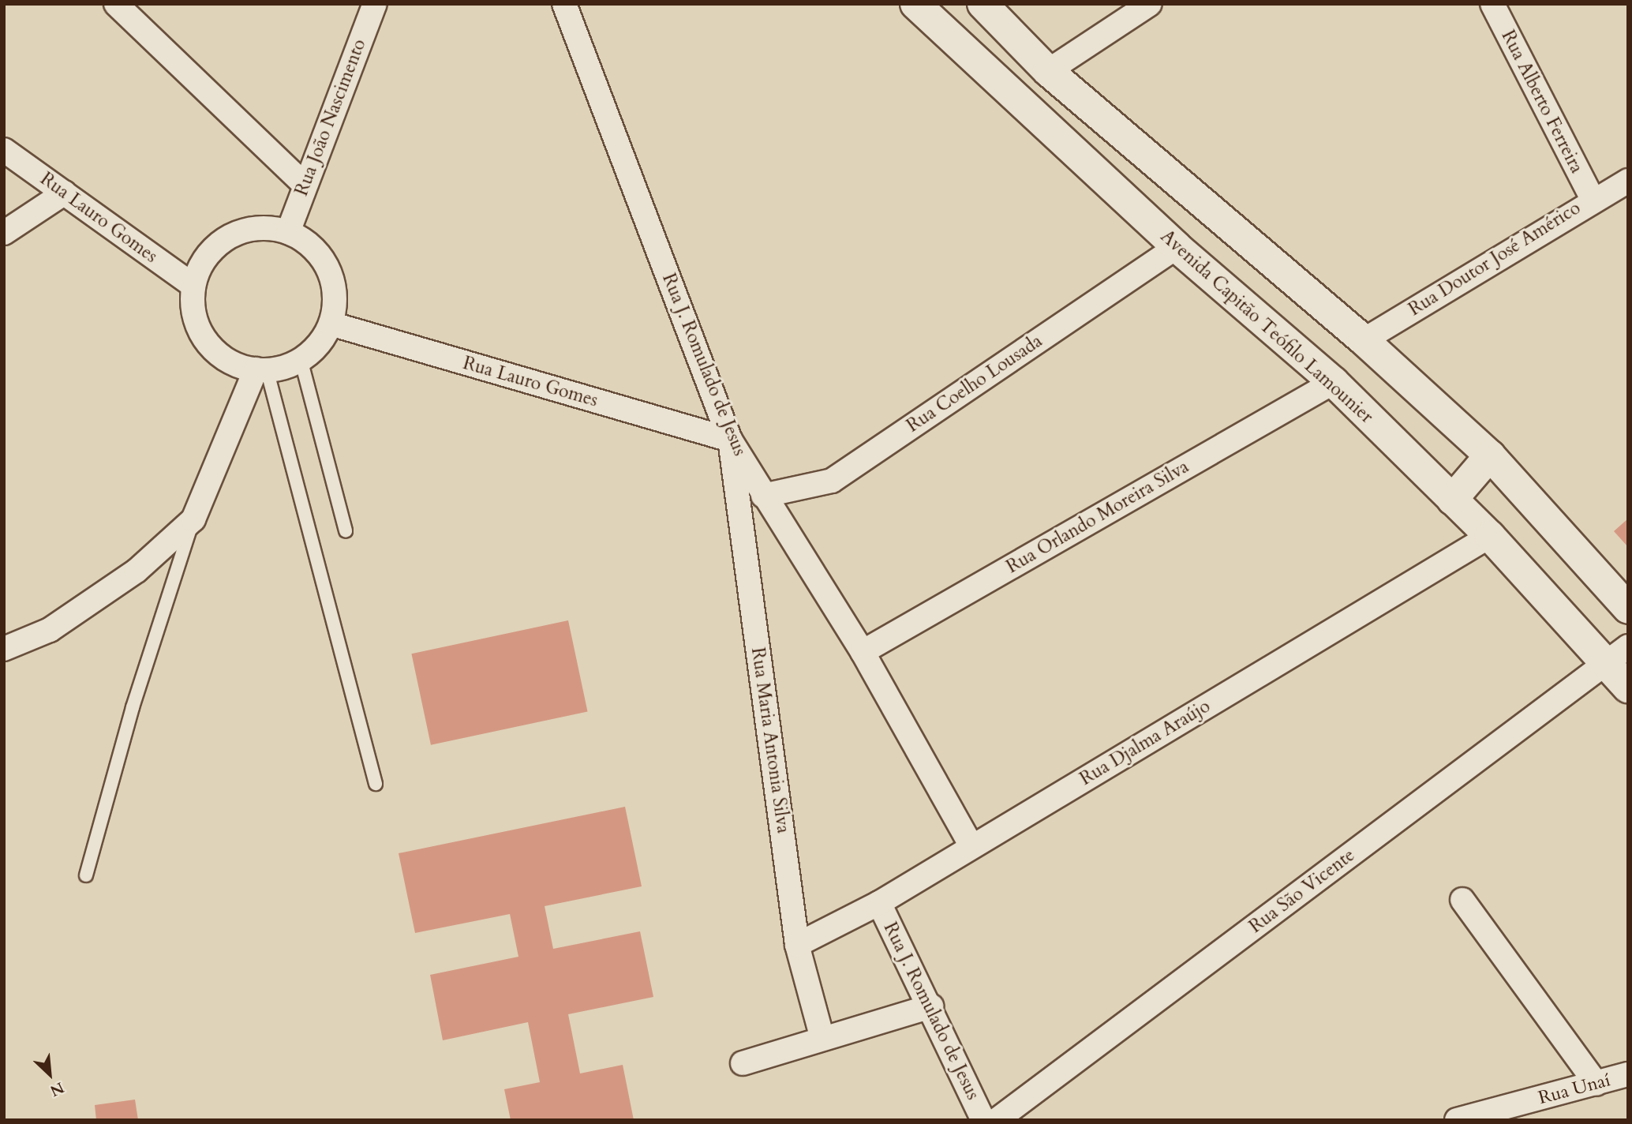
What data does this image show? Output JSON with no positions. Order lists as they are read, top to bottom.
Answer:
{
  "streets": {
    "main road": ["Avenida Capitão Teófilo Lamounier"],
    "street": [
      "Rua Alberto Ferreira",
      "Rua João Nascimento",
      "Rua Lauro Gomes",
      "Rua Doutor José Américo",
      "Rua J. Romulado de Jesus",
      "Rua Coelho Lousada",
      "Rua Orlando Moreira Silva",
      "Rua Maria Antonia Silva",
      "Rua Djalma Araújo",
      "Rua São Vicente",
      "Rua Unaí"
    ]
  },
  "crossings": [
    ["Rua Alberto Ferreira", "Rua Doutor José Américo"],
    ["Rua João Nascimento", "Rua Lauro Gomes"],
    ["Rua Lauro Gomes", "Rua J. Romulado de Jesus"],
    ["Rua Lauro Gomes", "Rua Maria Antonia Silva"],
    ["Avenida Capitão Teófilo Lamounier", "Rua Coelho Lousada"],
    ["Avenida Capitão Teófilo Lamounier", "Rua Orlando Moreira Silva"],
    ["Avenida Capitão Teófilo Lamounier", "Rua Djalma Araújo"],
    ["Avenida Capitão Teófilo Lamounier", "Rua São Vicente"],
    ["Rua J. Romulado de Jesus", "Rua Coelho Lousada"],
    ["Rua J. Romulado de Jesus", "Rua Orlando Moreira Silva"],
    ["Rua J. Romulado de Jesus", "Rua Maria Antonia Silva"],
    ["Rua J. Romulado de Jesus", "Rua Djalma Araújo"],
    ["Rua Maria Antonia Silva", "Rua Djalma Araújo"]
  ],
  "north": "bottom right"
}
